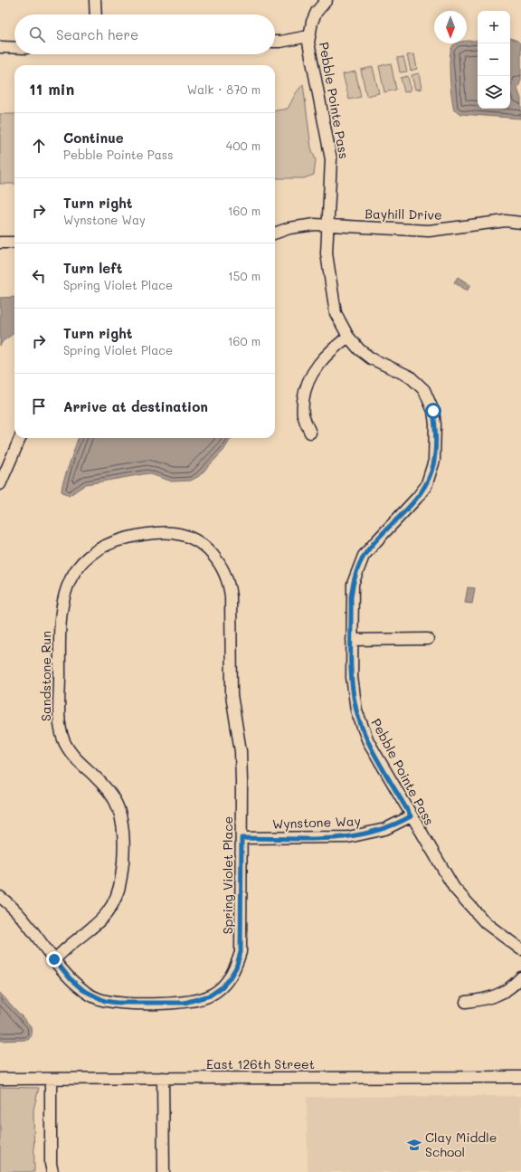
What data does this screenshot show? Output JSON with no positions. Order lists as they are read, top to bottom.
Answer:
{
  "streets": {
    "street": [
      "Pebble Pointe Pass",
      "Bayhill Drive",
      "Sandstone Run",
      "Wynstone Way",
      "Spring Violet Place",
      "East 126th Street"
    ]
  },
  "crossings": [
    ["Pebble Pointe Pass", "Bayhill Drive"],
    ["Pebble Pointe Pass", "Wynstone Way"],
    ["Sandstone Run", "Spring Violet Place"],
    ["Wynstone Way", "Spring Violet Place"]
  ],
  "places": {
    "school or university": ["Clay Middle School"]
  },
  "north": "bottom",
  "page": {
    "map_buttons": ["+", "−"],
    "search": "Search here",
    "heading": ["11 min", "Walk · 870 m"],
    "list": [
      ["Continue", "Pebble Pointe Pass", "400 m"],
      ["Turn right", "Wynstone Way", "160 m"],
      ["Turn left", "Spring Violet Place", "150 m"],
      ["Turn right", "Spring Violet Place", "160 m"],
      "Arrive at destination"
    ]
  }
}
